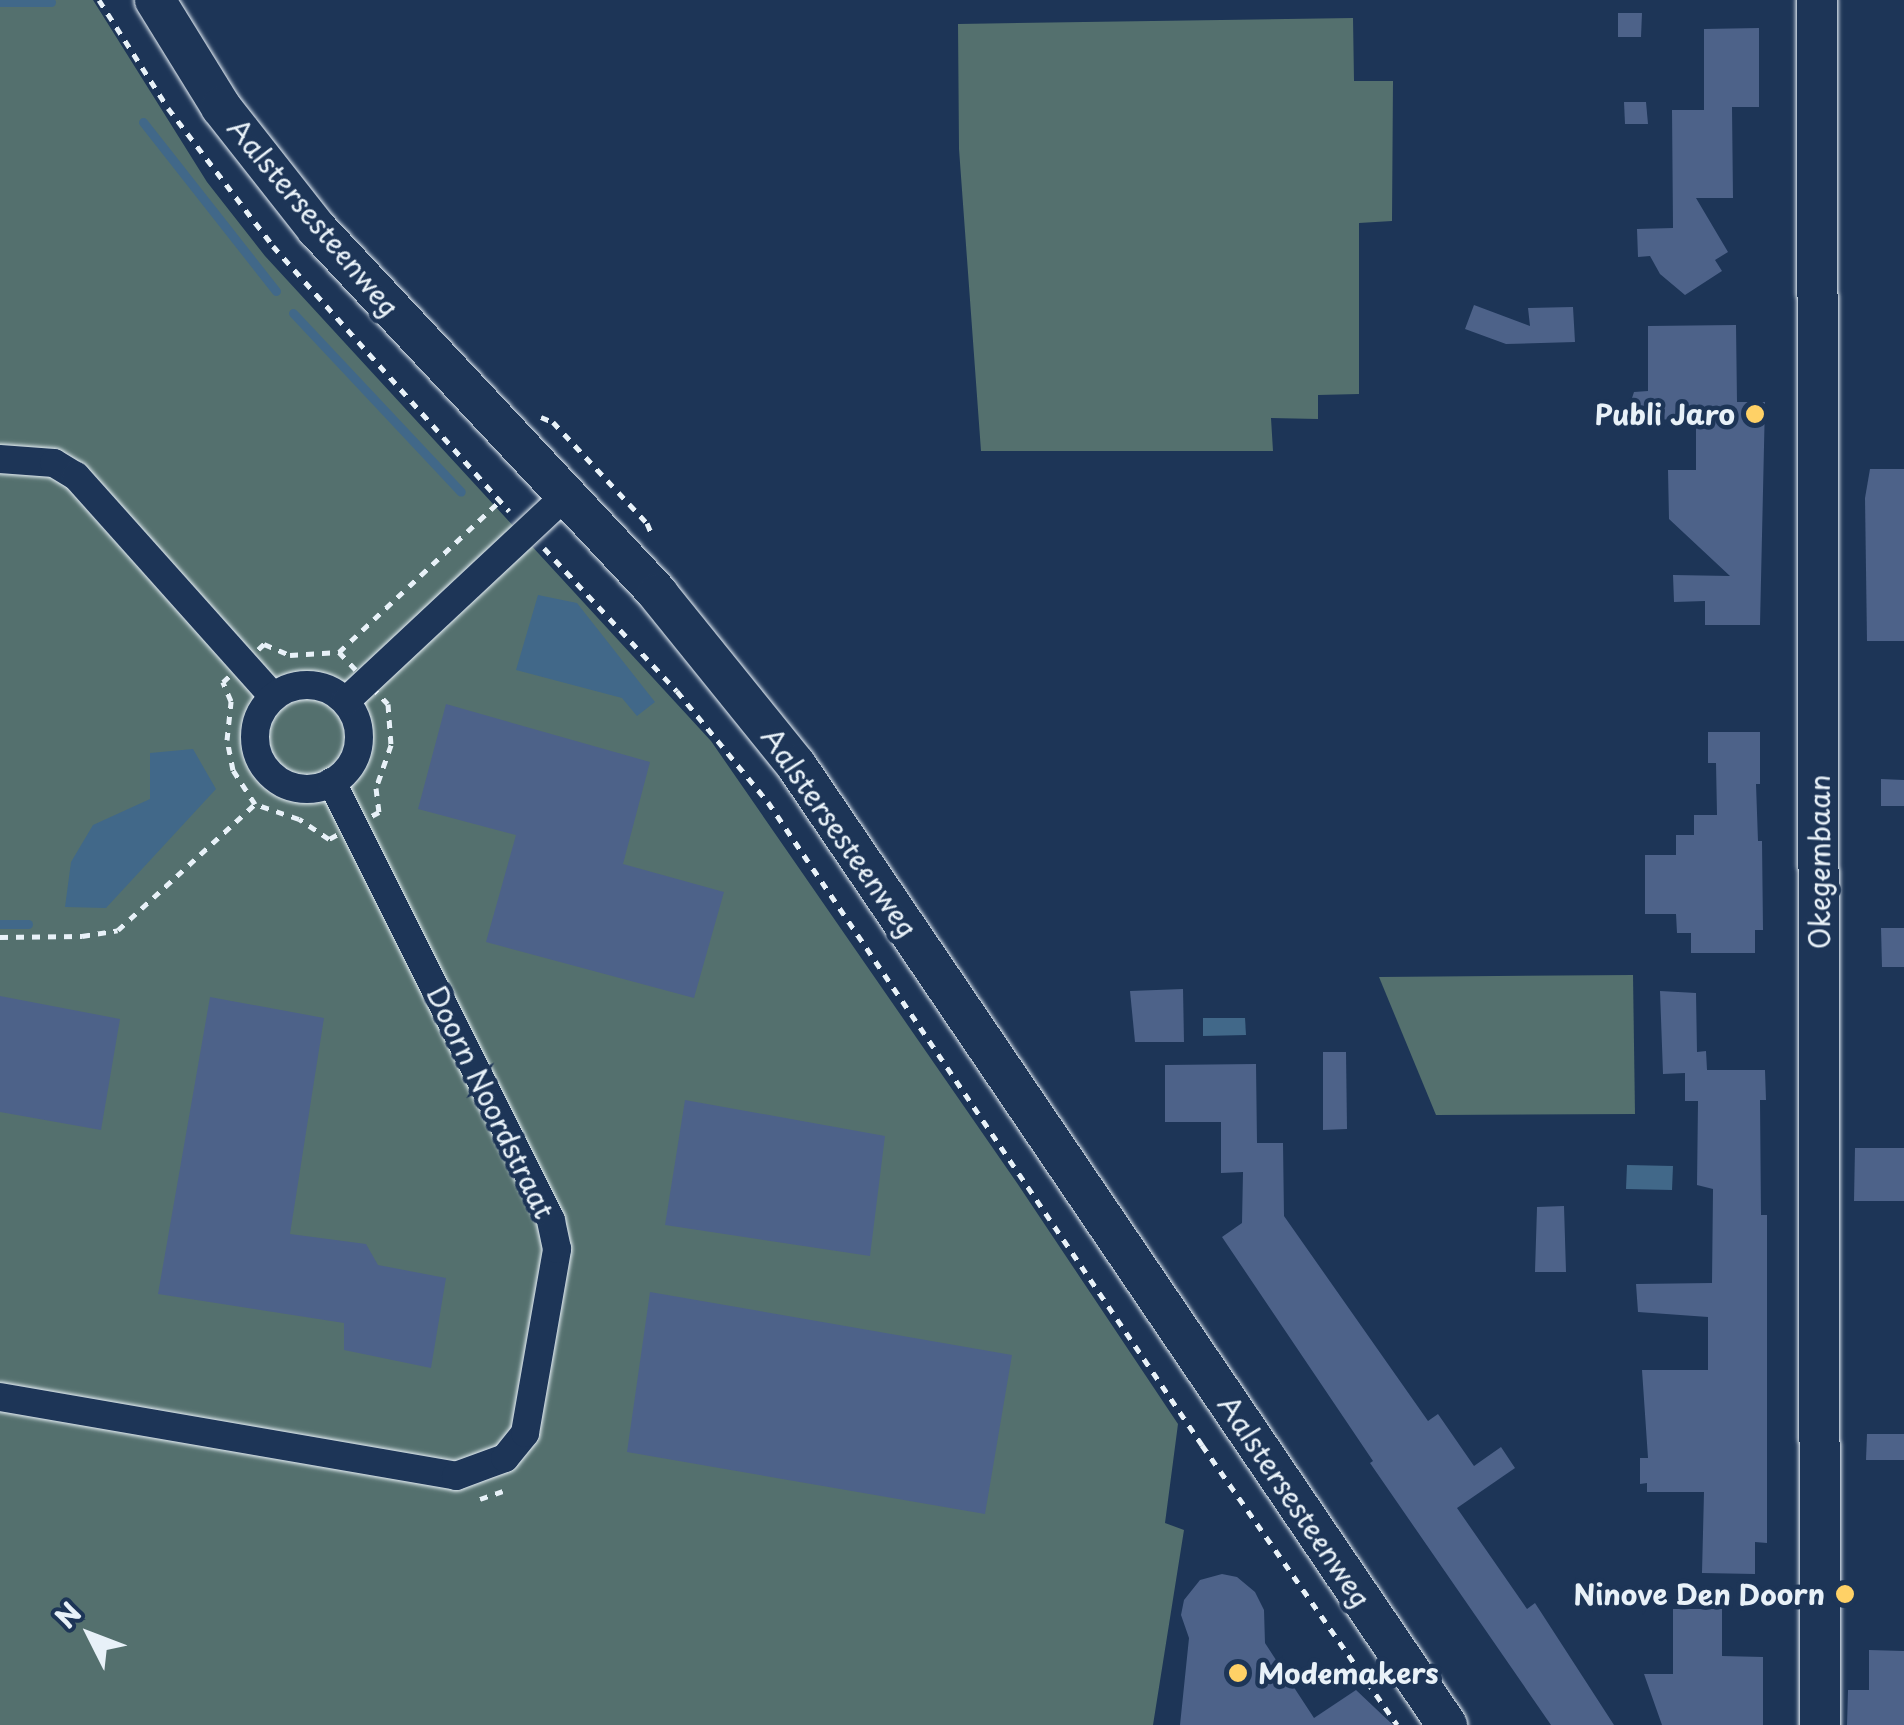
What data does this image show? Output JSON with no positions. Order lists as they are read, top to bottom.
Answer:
{
  "streets": {
    "main road": ["Aalstersesteenweg", "Okegembaan"],
    "street": ["Doorn Noordstraat"]
  },
  "places": ["Publi Jaro", "Ninove Den Doorn", "Modemakers"],
  "north": "top left"
}
